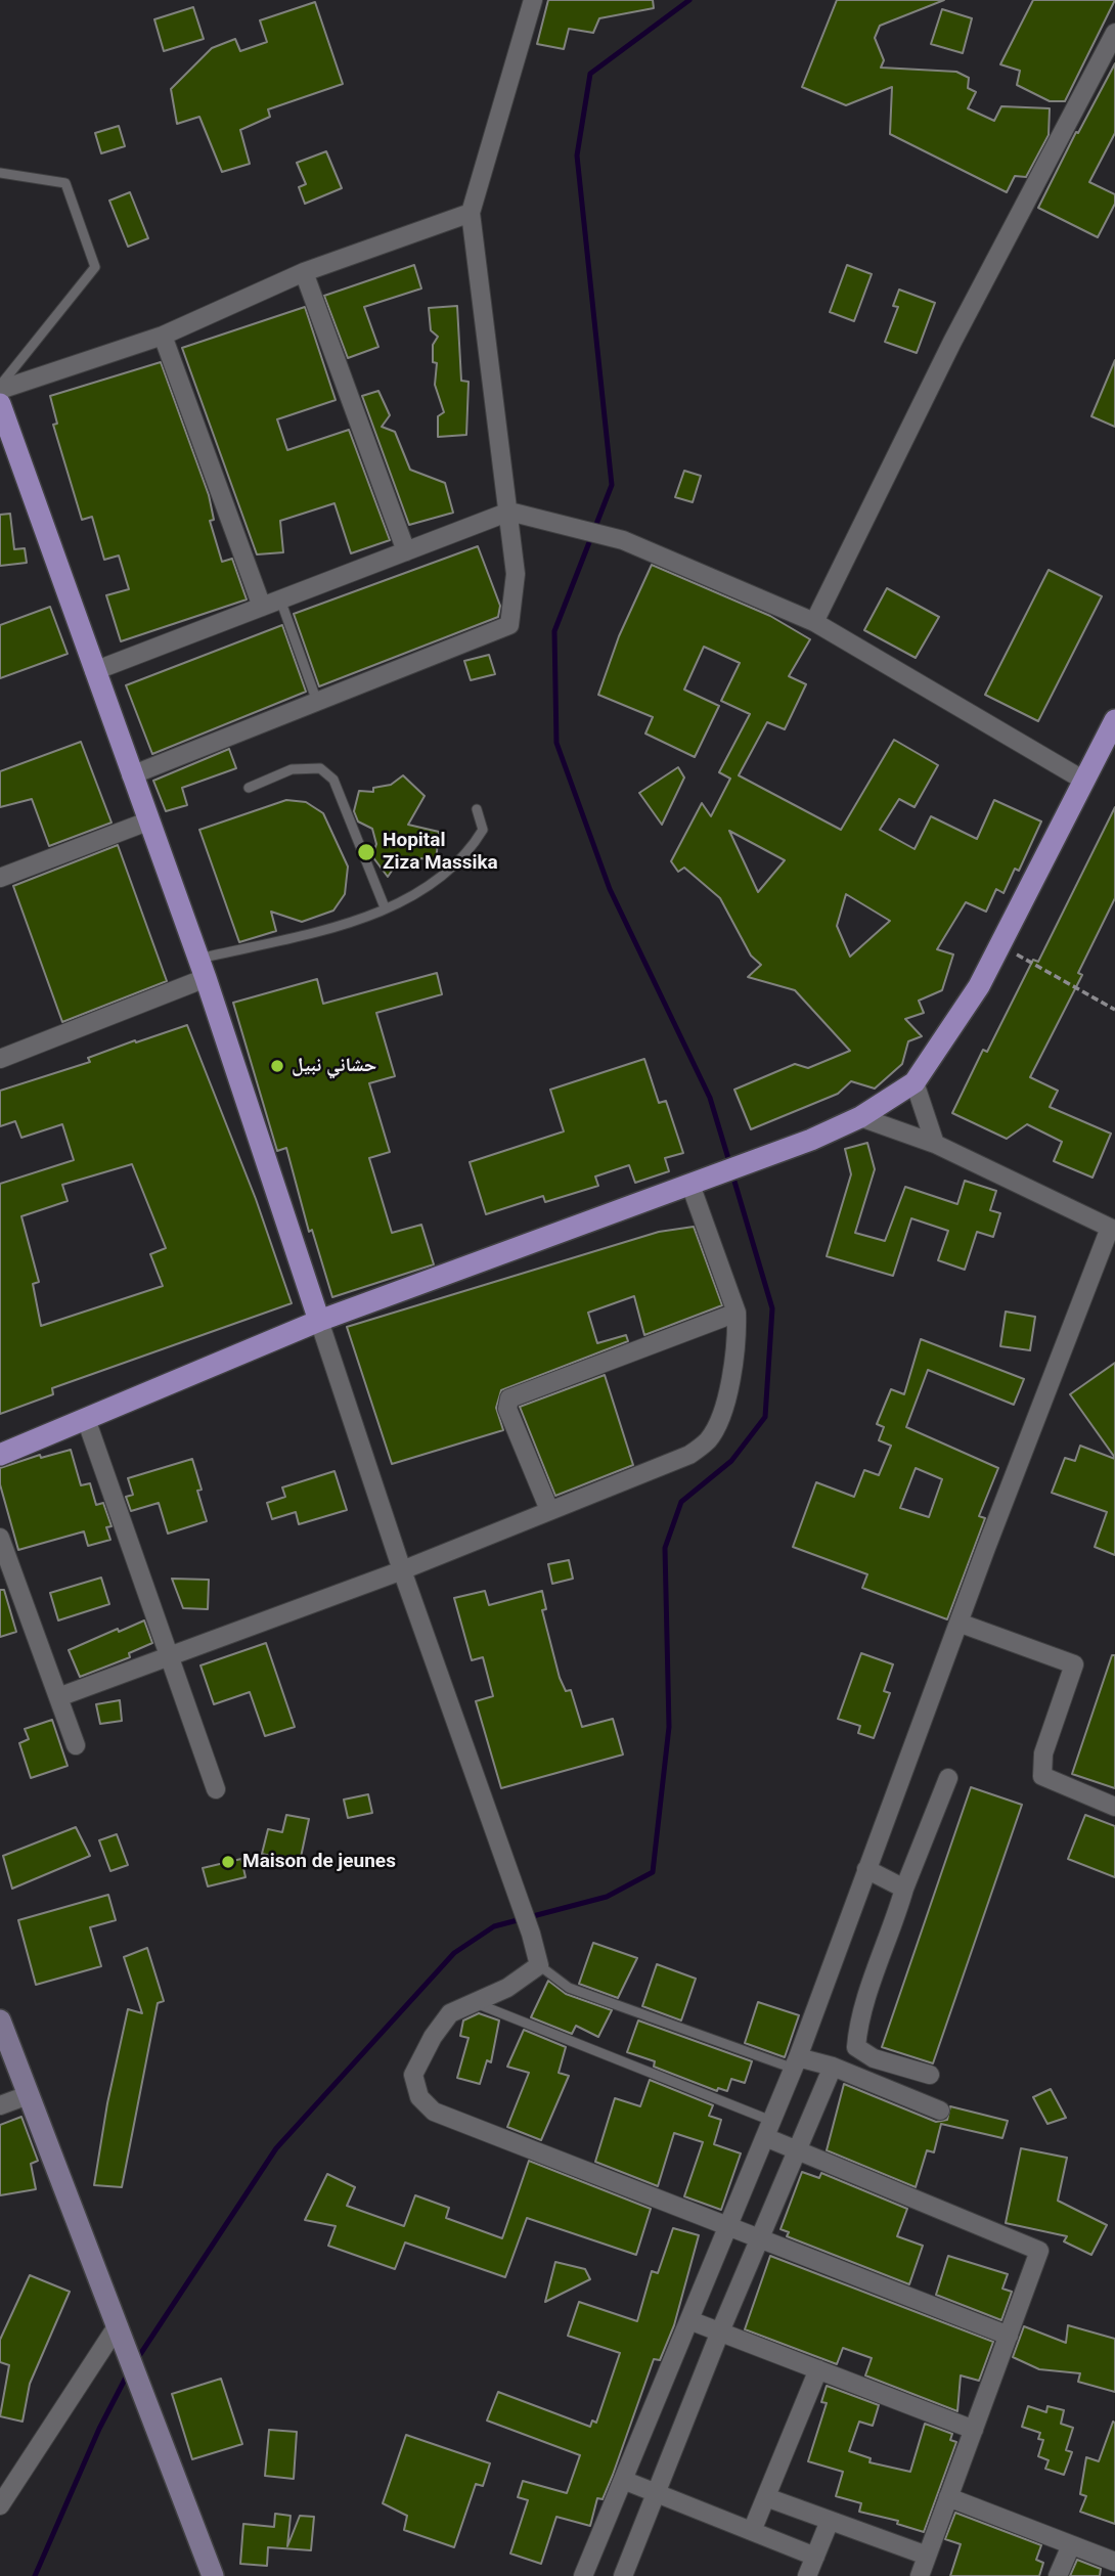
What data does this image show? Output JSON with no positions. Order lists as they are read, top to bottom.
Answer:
{
  "places": ["Hopital Ziza Massika", "حشاني نبيل", "Maison de jeunes"]
}
